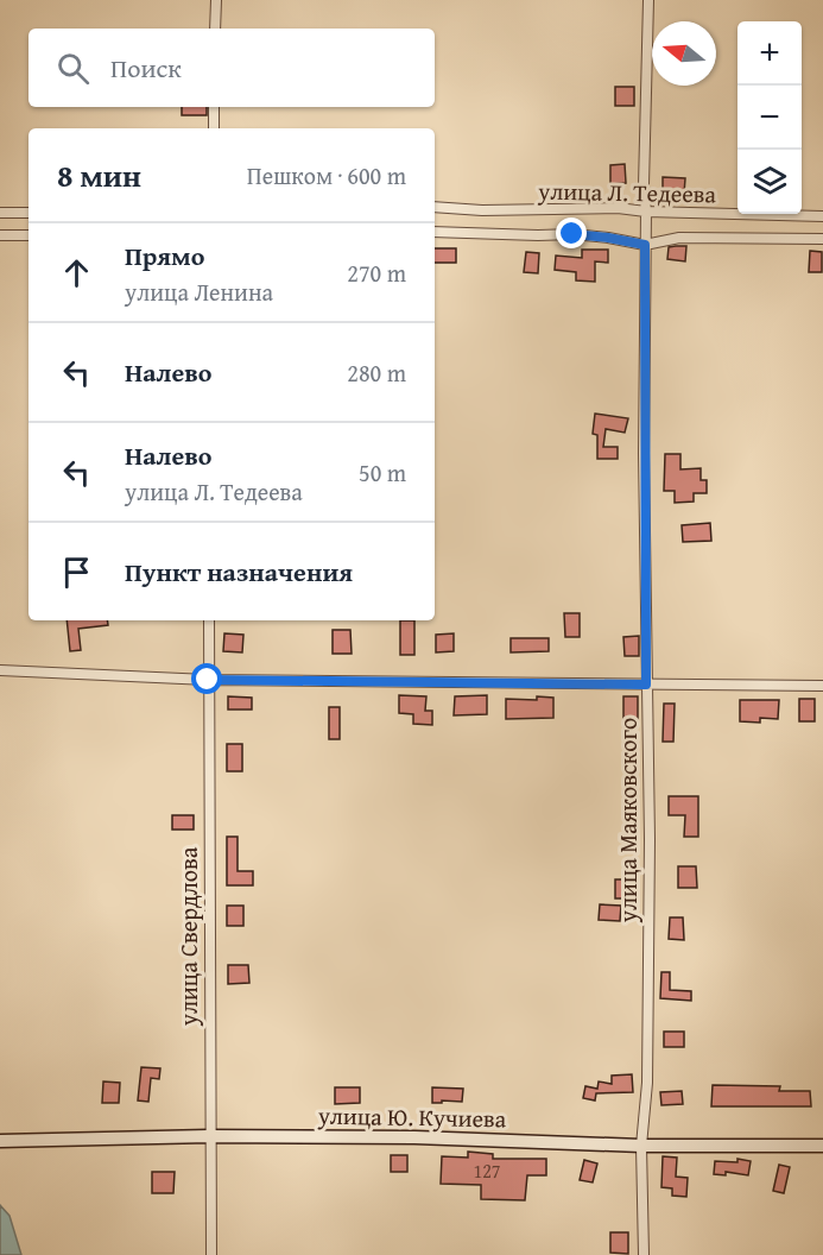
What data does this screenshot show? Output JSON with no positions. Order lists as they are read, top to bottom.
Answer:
{
  "streets": {
    "street": [
      "улица Л. Тедеева",
      "улица Маяковского",
      "улица Свердлова",
      "улица Ю. Кучиева"
    ]
  },
  "crossings": [
    ["улица Л. Тедеева", "улица Маяковского"],
    ["улица Маяковского", "улица Ю. Кучиева"],
    ["улица Свердлова", "улица Ю. Кучиева"]
  ],
  "house_numbers": ["127"],
  "north": "left",
  "page": {
    "map_buttons": ["+", "−"],
    "search": "Поиск",
    "heading": ["8 мин", "Пешком · 600 m"],
    "list": [
      ["Прямо", "улица Ленина", "270 m"],
      ["Налево", "280 m"],
      ["Налево", "улица Л. Тедеева", "50 m"],
      "Пункт назначения"
    ]
  }
}
